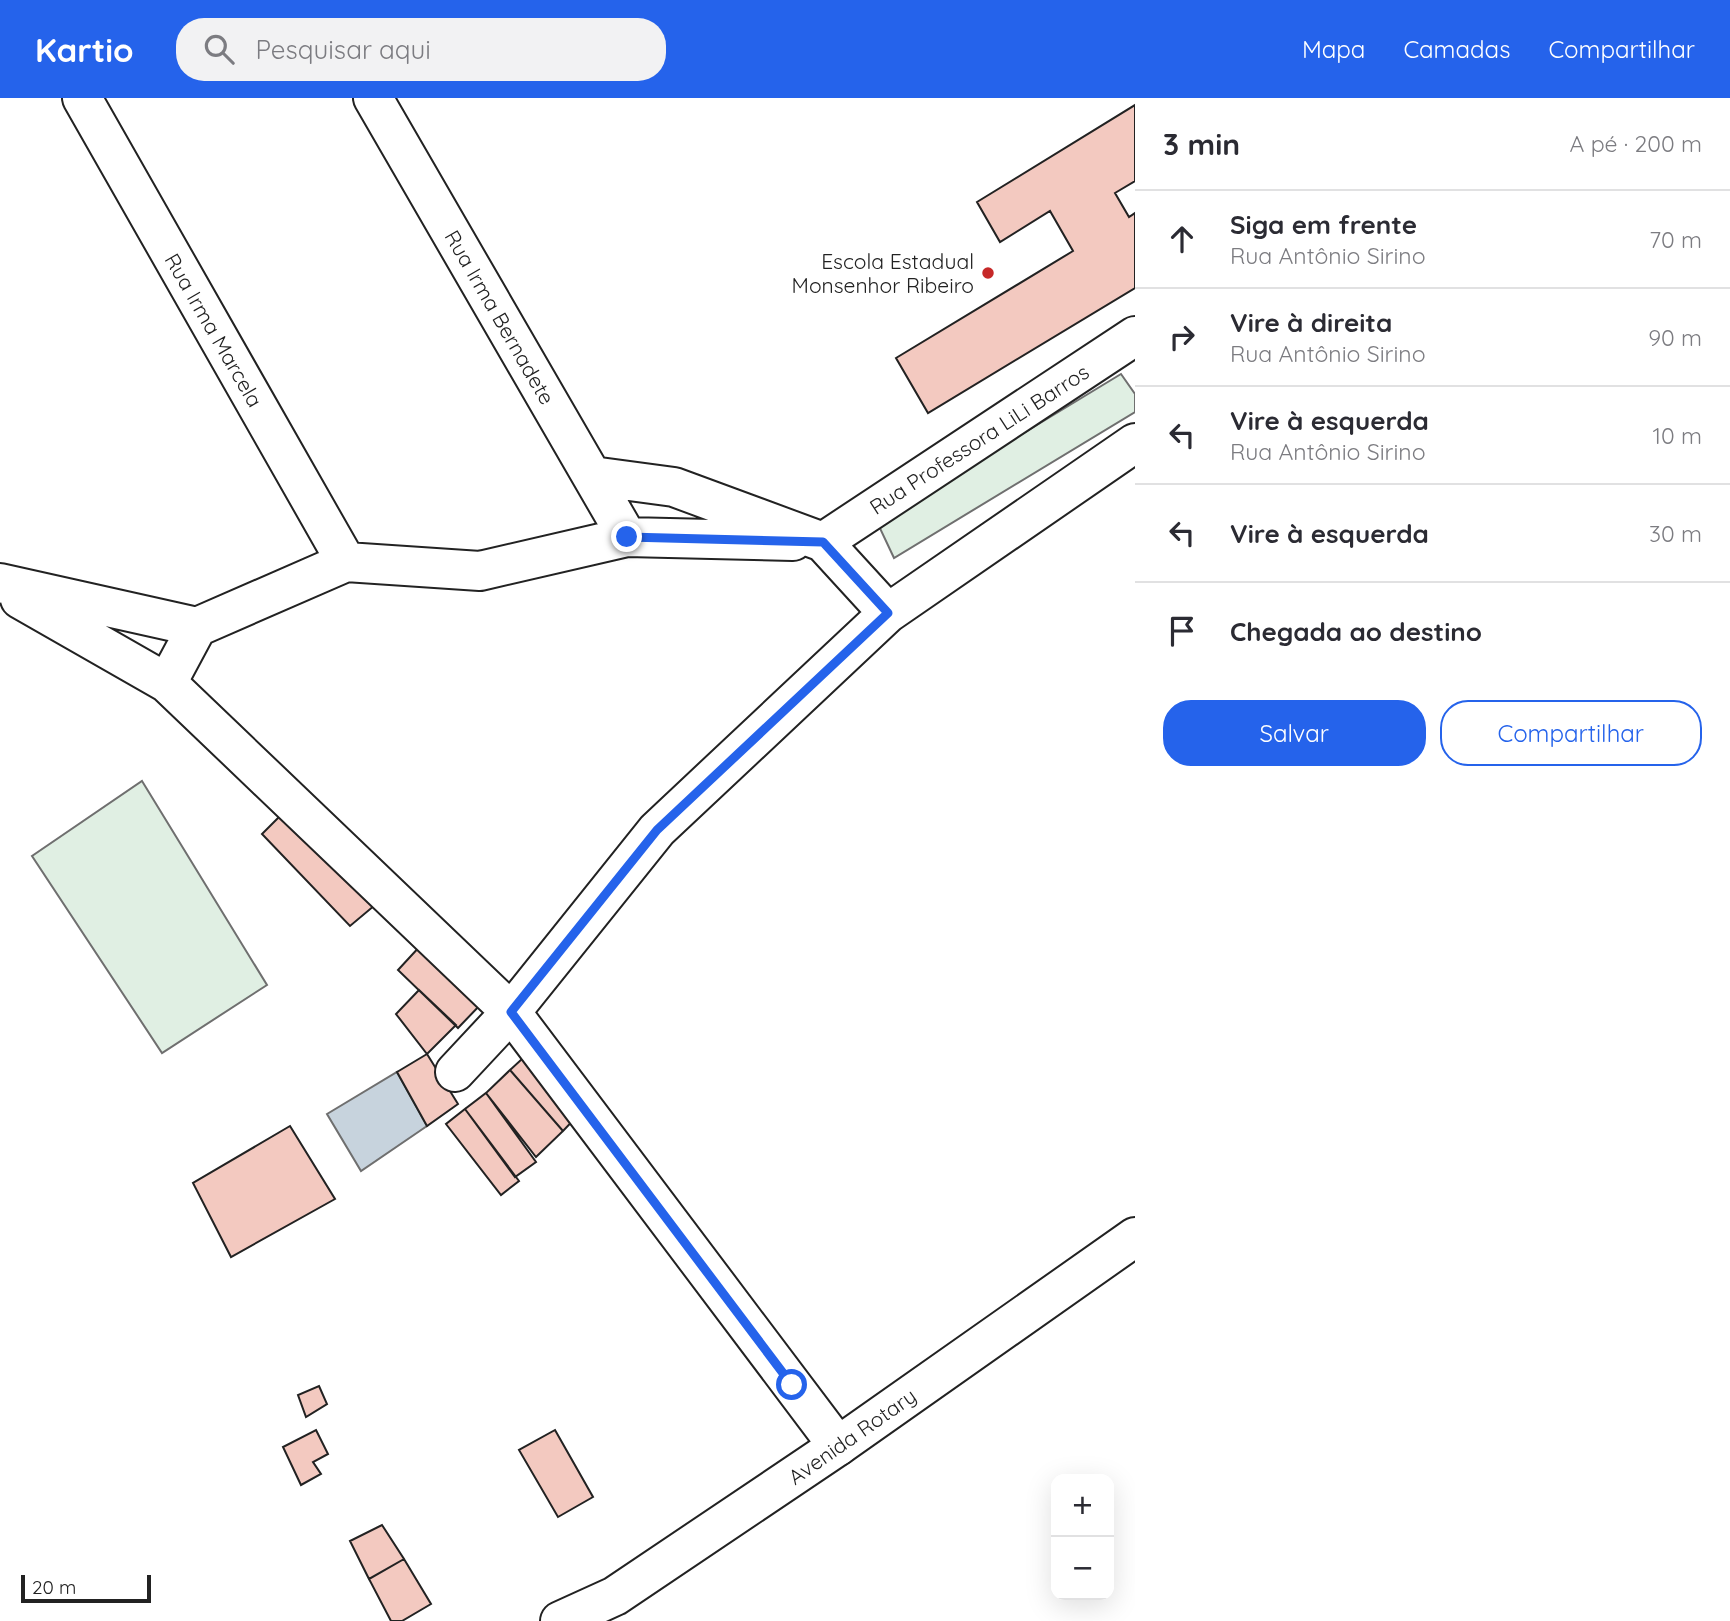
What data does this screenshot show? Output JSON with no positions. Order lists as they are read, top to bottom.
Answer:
{
  "streets": {
    "street": [
      "Rua Irma Bernadete",
      "Rua Irma Marcela",
      "Rua Professora LiLi Barros",
      "Avenida Rotary"
    ]
  },
  "places": ["Escola Estadual Monsenhor Ribeiro"],
  "scale_bar": "20 m",
  "page": {
    "header": "Kartio",
    "search": "Pesquisar aqui",
    "nav": ["Mapa", "Camadas", "Compartilhar"],
    "heading": ["3 min", "A pé · 200 m"],
    "list": [
      ["Siga em frente", "Rua Antônio Sirino", "70 m"],
      ["Vire à direita", "Rua Antônio Sirino", "90 m"],
      ["Vire à esquerda", "Rua Antônio Sirino", "10 m"],
      ["Vire à esquerda", "30 m"],
      "Chegada ao destino"
    ],
    "buttons": ["Salvar", "Compartilhar"],
    "map_buttons": ["+", "−"],
    "scale": "20 m"
  }
}
